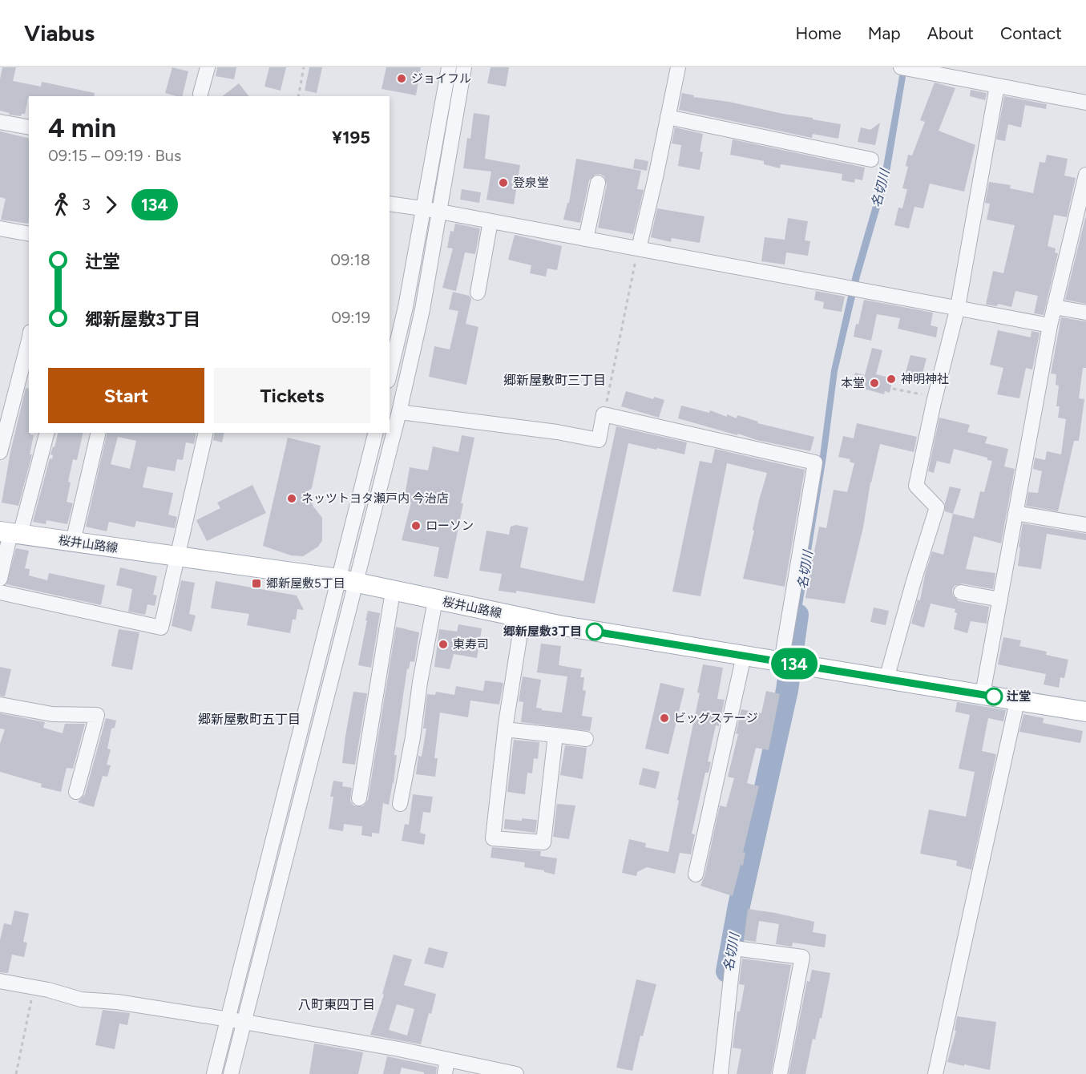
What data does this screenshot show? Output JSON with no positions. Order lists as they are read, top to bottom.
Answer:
{
  "streets": {
    "main road": ["桜井山路線"]
  },
  "districts": ["郷新屋敷町三丁目", "郷新屋敷町五丁目", "八町東四丁目"],
  "water": ["名切川"],
  "places": {
    "other": [
      "ジョイフル",
      "登泉堂",
      "神明神社",
      "本堂",
      "ネッツトヨタ瀬戸内 今治店",
      "ローソン",
      "郷新屋敷3丁目",
      "東寿司",
      "辻堂",
      "ビッグステージ"
    ],
    "transit": ["郷新屋敷5丁目"]
  },
  "lines": ["bus line 134"],
  "page": {
    "header": "Viabus",
    "nav": [
      "Home",
      "Map",
      "About",
      "Contact"
    ],
    "on_map": "134",
    "heading": ["4 min", "09:15 – 09:19 · Bus", "¥195"],
    "legs": ["3", "134"],
    "list": [
      {
        "name": "辻堂",
        "value": "09:18"
      },
      {
        "name": "郷新屋敷3丁目",
        "value": "09:19"
      }
    ],
    "buttons": ["Start", "Tickets"]
  }
}
